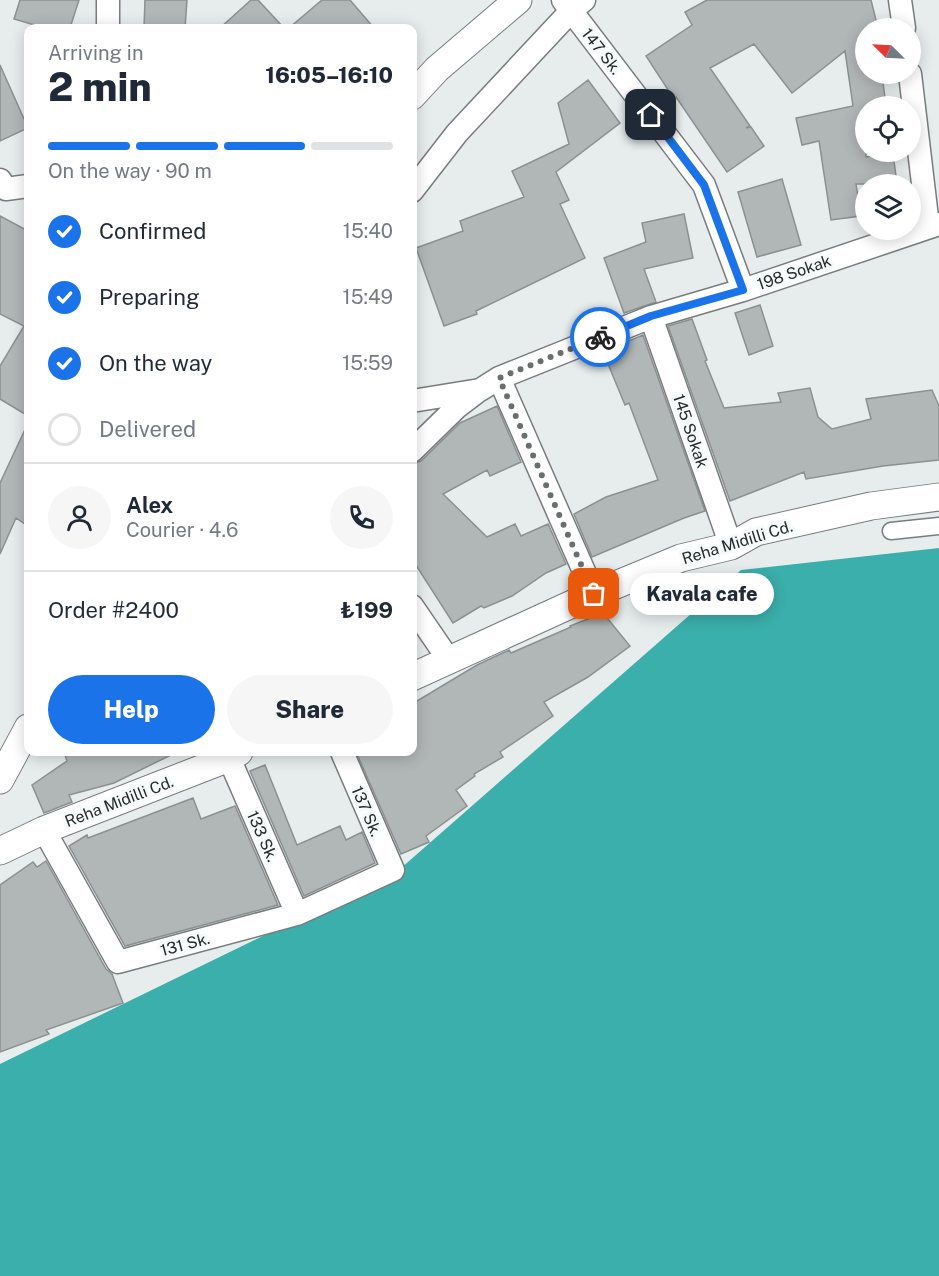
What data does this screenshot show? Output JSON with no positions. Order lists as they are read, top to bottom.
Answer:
{
  "streets": {
    "street": [
      "147 Sk.",
      "198 Sokak",
      "145 Sokak",
      "Reha Midilli Cd.",
      "137 Sk.",
      "133 Sk.",
      "131 Sk."
    ]
  },
  "crossings": [
    ["147 Sk.", "198 Sokak"],
    ["198 Sokak", "145 Sokak"],
    ["145 Sokak", "Reha Midilli Cd."],
    ["Reha Midilli Cd.", "131 Sk."],
    ["137 Sk.", "131 Sk."],
    ["133 Sk.", "131 Sk."]
  ],
  "places": ["Kavala cafe"],
  "north": "top left",
  "page": {
    "heading": ["2 min", "Arriving in", "16:05–16:10"],
    "panel": [
      "Alex",
      "Courier · 4.6",
      "Order #2400",
      "₺199"
    ],
    "bar": "On the way · 90 m",
    "list": [
      ["Confirmed", "15:40"],
      ["Preparing", "15:49"],
      ["On the way", "15:59"],
      "Delivered"
    ],
    "bubble": "Kavala cafe",
    "buttons": ["Help", "Share"]
  }
}
